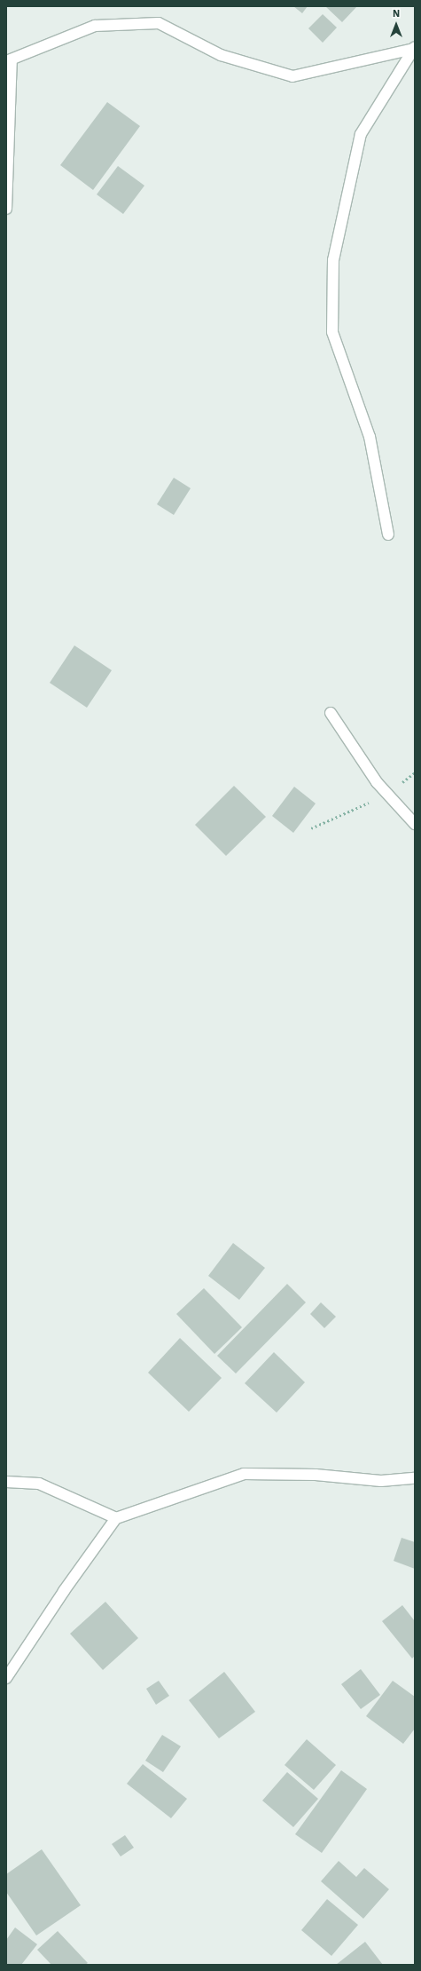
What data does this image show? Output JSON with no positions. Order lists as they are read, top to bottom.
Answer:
{
  "north": "top"
}
